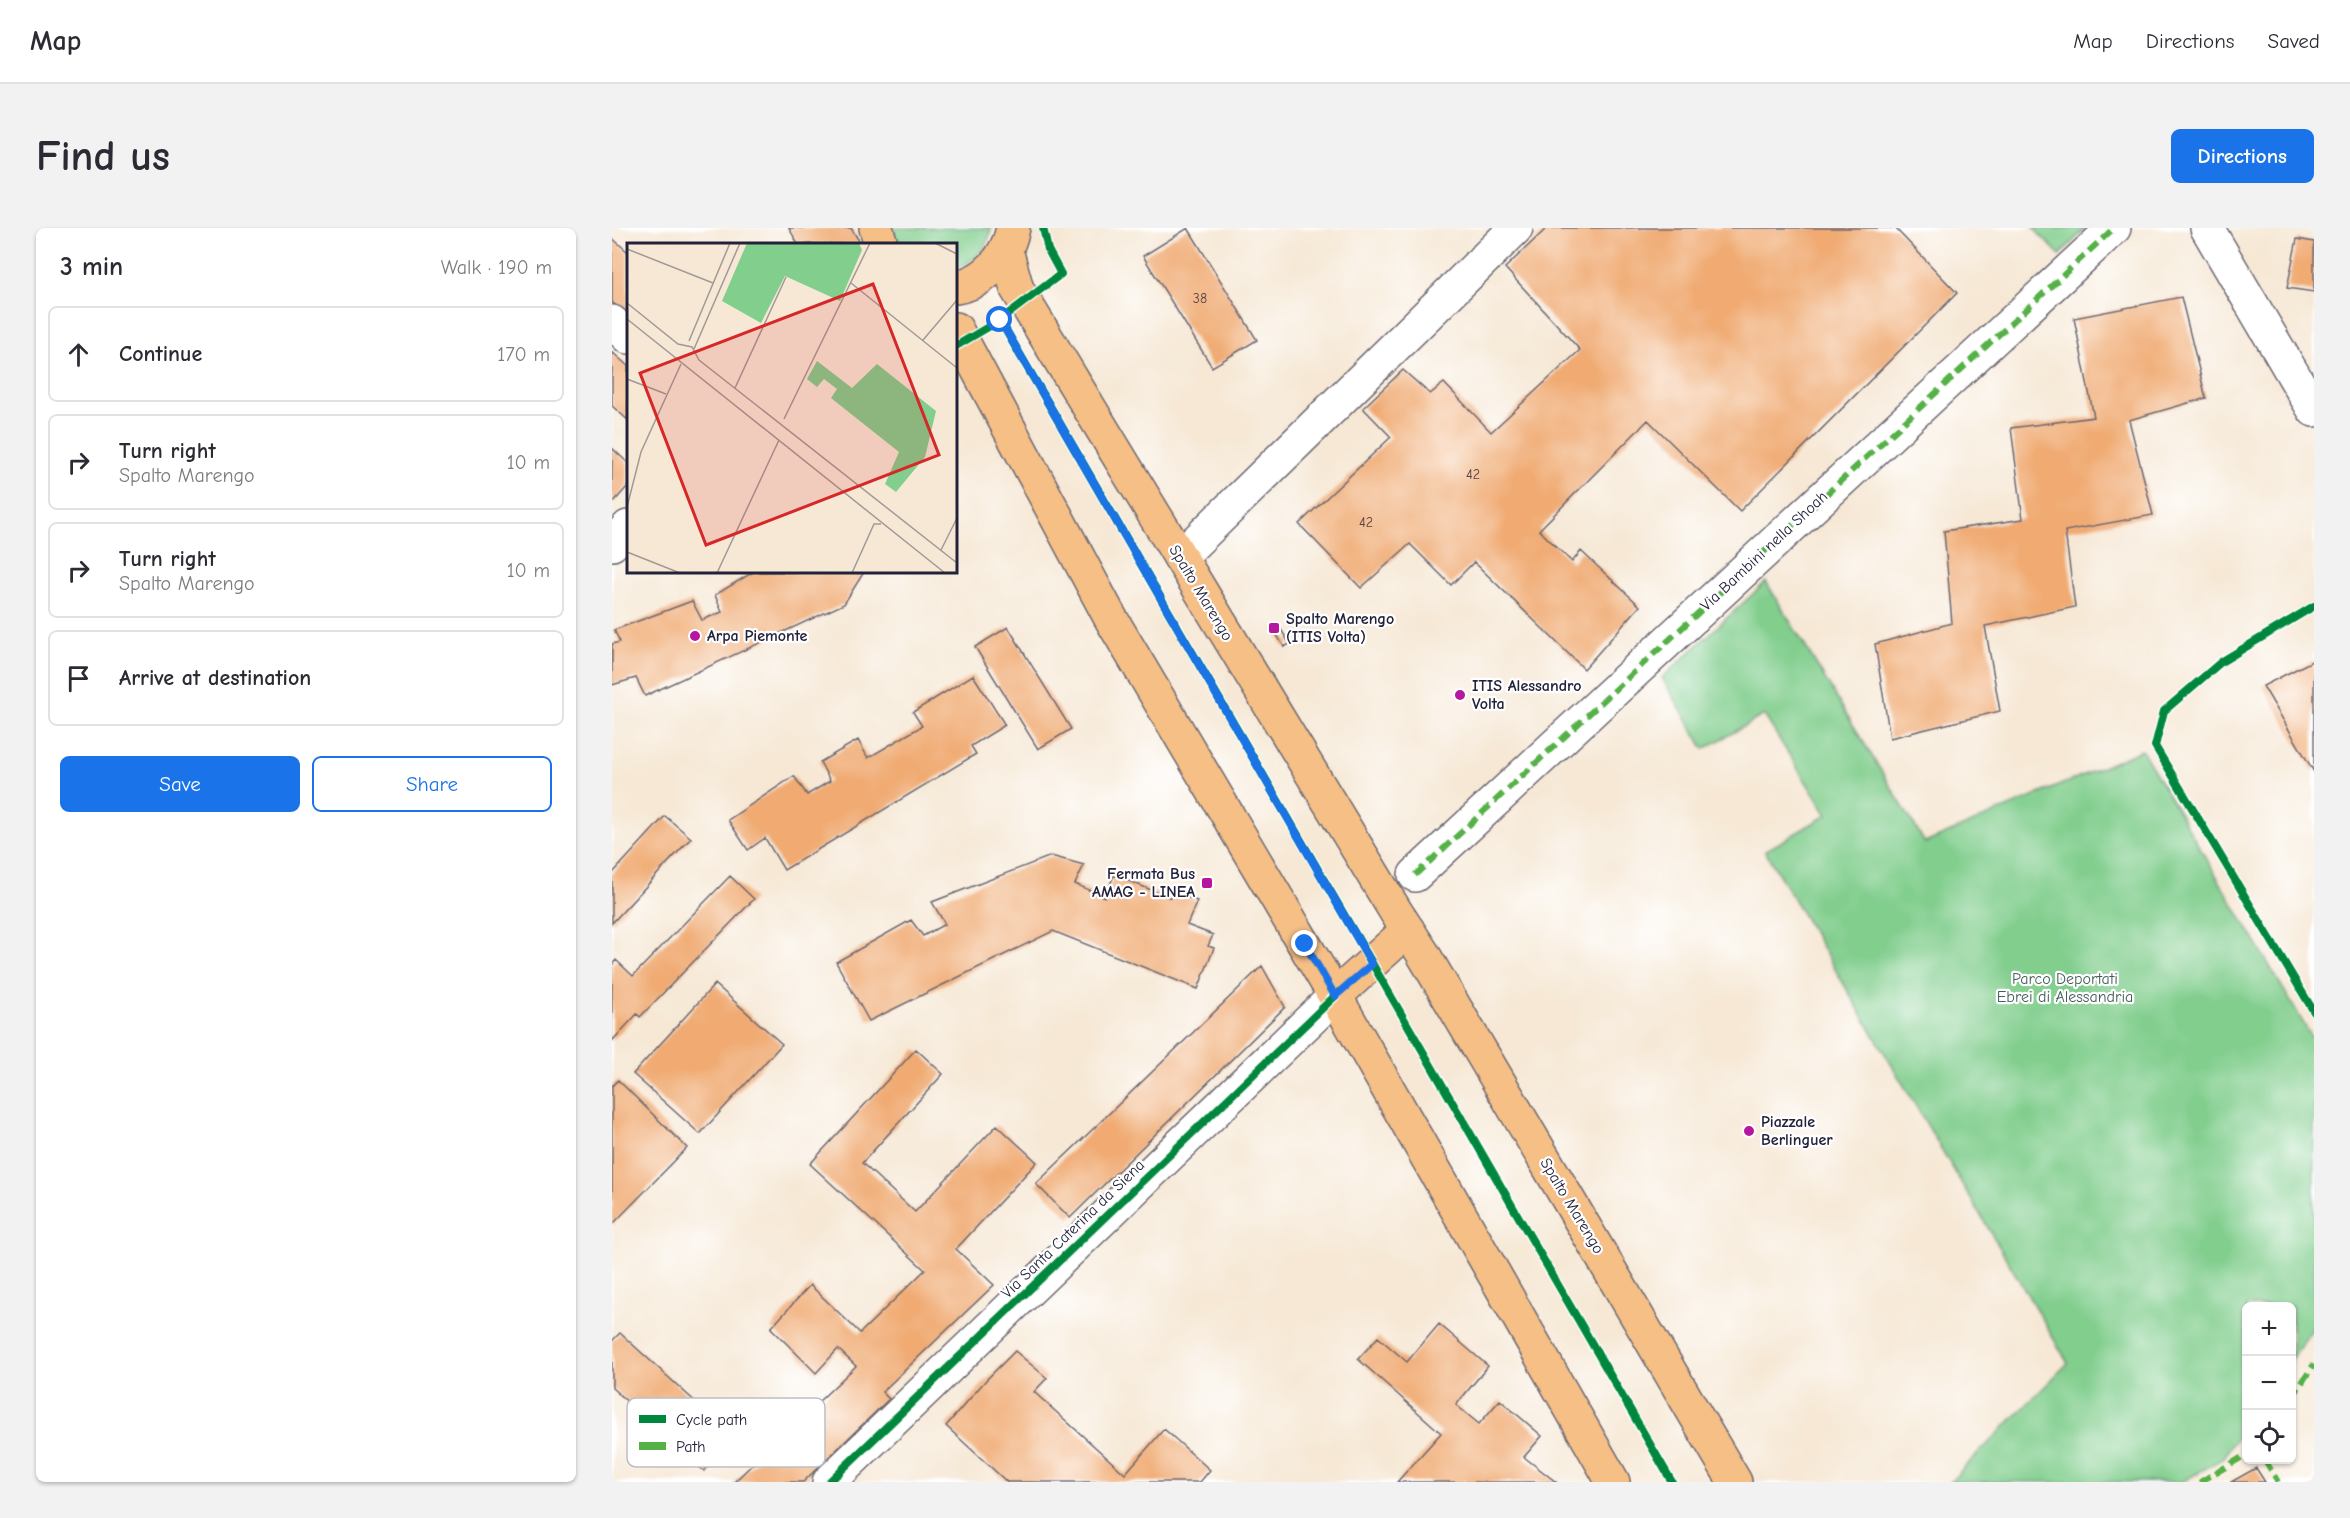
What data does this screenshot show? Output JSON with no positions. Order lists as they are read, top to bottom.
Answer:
{
  "streets": {
    "main road": ["Spalto Marengo"],
    "street": ["Via Bambini nella Shoah", "Via Santa Caterina da Siena"]
  },
  "parks": ["Parco Deportati Ebrei di Alessandria"],
  "places": {
    "transit": ["Spalto Marengo (ITIS Volta)", "Fermata Bus AMAG - LINEA"],
    "other": ["Arpa Piemonte", "ITIS Alessandro Volta", "Piazzale Berlinguer"]
  },
  "house_numbers": ["38", "42", "42"],
  "legend": ["Cycle path", "Path"],
  "page": {
    "header": "Map",
    "nav": ["Map", "Directions", "Saved"],
    "buttons": [
      "Directions",
      ["Save", "Share"]
    ],
    "title": "Find us",
    "heading": ["3 min", "Walk · 190 m"],
    "list": [
      ["Continue", "170 m"],
      ["Turn right", "Spalto Marengo", "10 m"],
      ["Turn right", "Spalto Marengo", "10 m"],
      "Arrive at destination"
    ],
    "map_buttons": ["+", "−"]
  }
}
